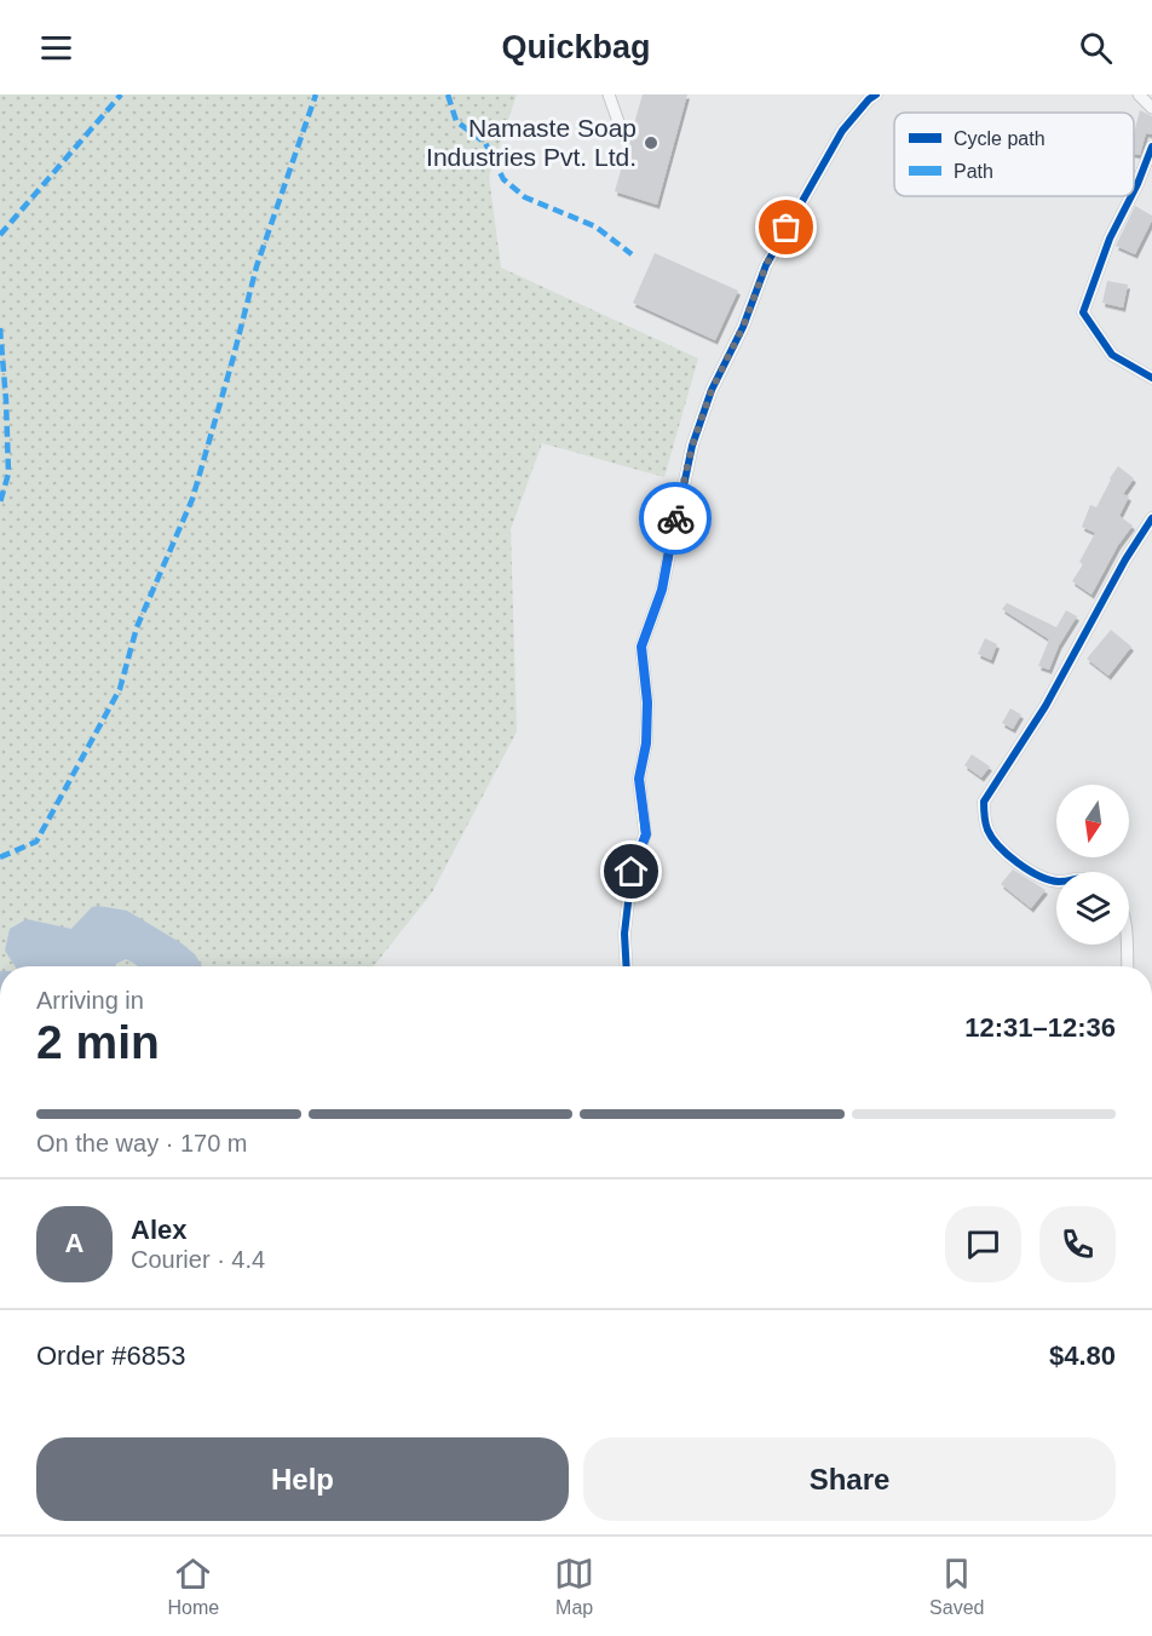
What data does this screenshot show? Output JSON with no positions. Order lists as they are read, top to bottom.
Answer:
{
  "places": ["Namaste Soap Industries Pvt. Ltd."],
  "legend": ["Cycle path", "Path"],
  "north": "bottom",
  "page": {
    "header": "Quickbag",
    "heading": ["2 min", "Arriving in", "12:31–12:36"],
    "panel": [
      "Alex",
      "Courier · 4.4",
      "Order #6853",
      "$4.80"
    ],
    "bar": "On the way · 170 m",
    "round": "A",
    "buttons": ["Help", "Share"],
    "tabs": ["Home", "Map", "Saved"]
  }
}
